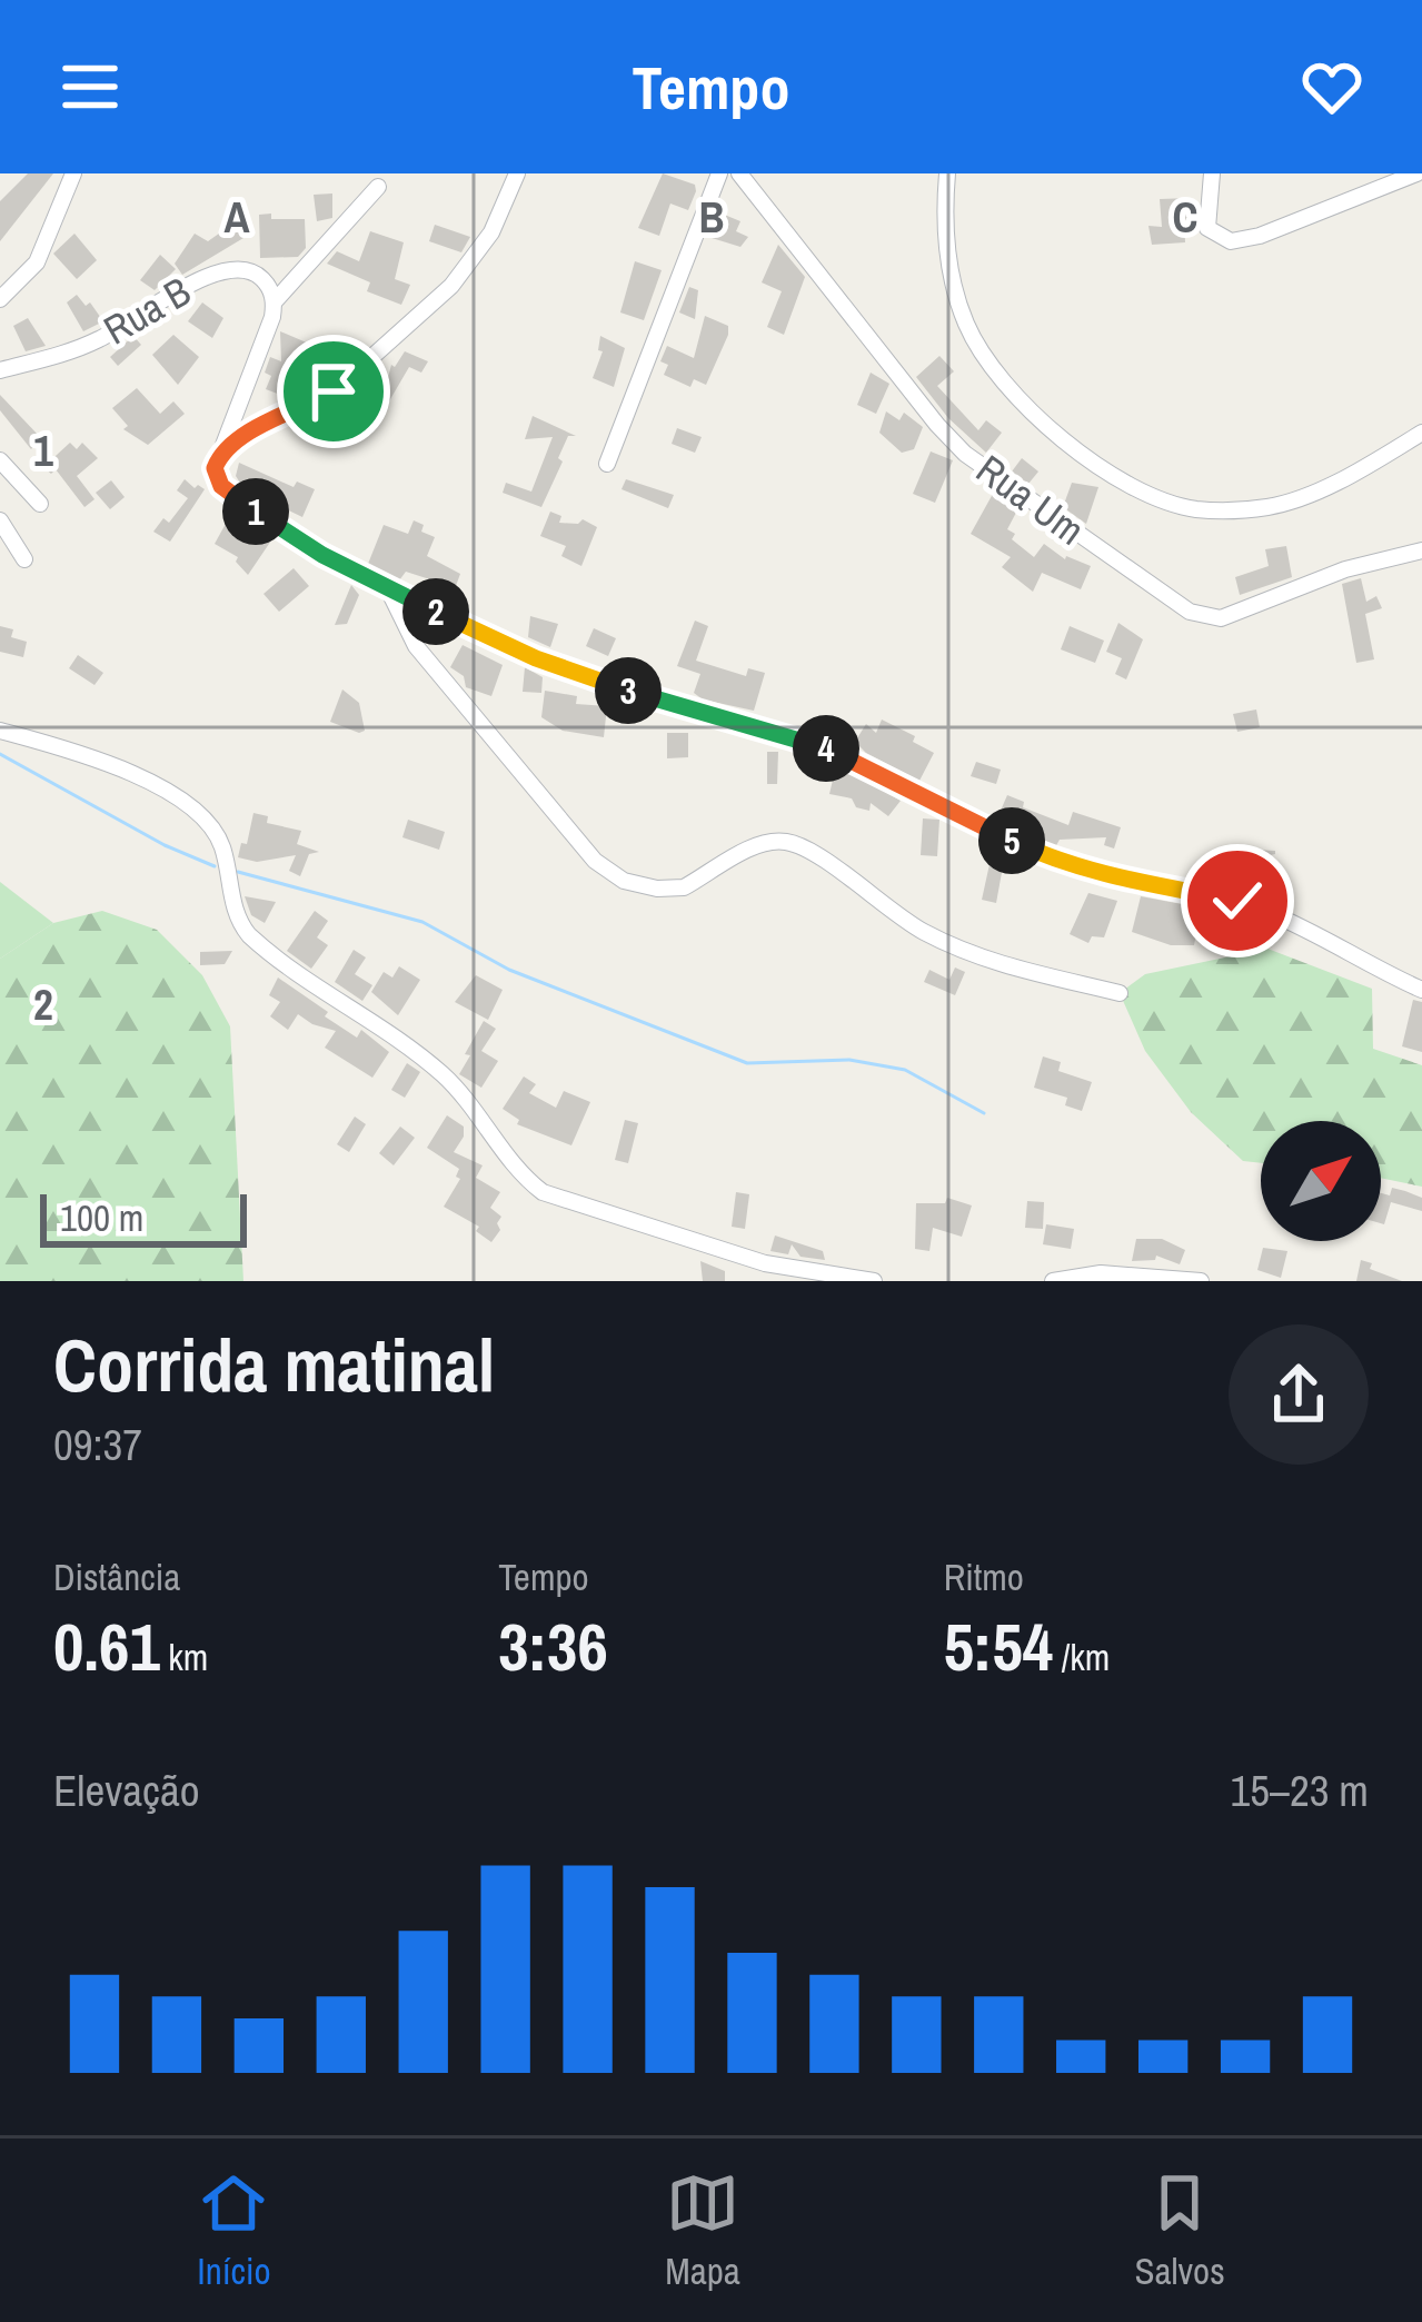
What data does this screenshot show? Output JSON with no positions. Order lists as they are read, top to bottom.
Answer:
{
  "streets": {
    "street": ["Rua B", "Rua Um"]
  },
  "scale_bar": "100 m",
  "north": "top right",
  "page": {
    "header": "Tempo",
    "pins": [
      "1",
      "2",
      "3",
      "4",
      "5"
    ],
    "scale": "100 m",
    "heading": ["Corrida matinal", "09:37"],
    "stats": [
      ["Distância", "0.61 km"],
      ["Tempo", "3:36"],
      ["Ritmo", "5:54 /km"]
    ],
    "chart": ["Elevação", "15–23 m"],
    "tabs": ["Início", "Mapa", "Salvos"]
  },
  "grid": {
    "columns": ["A", "B", "C"],
    "rows": ["1", "2"]
  }
}
